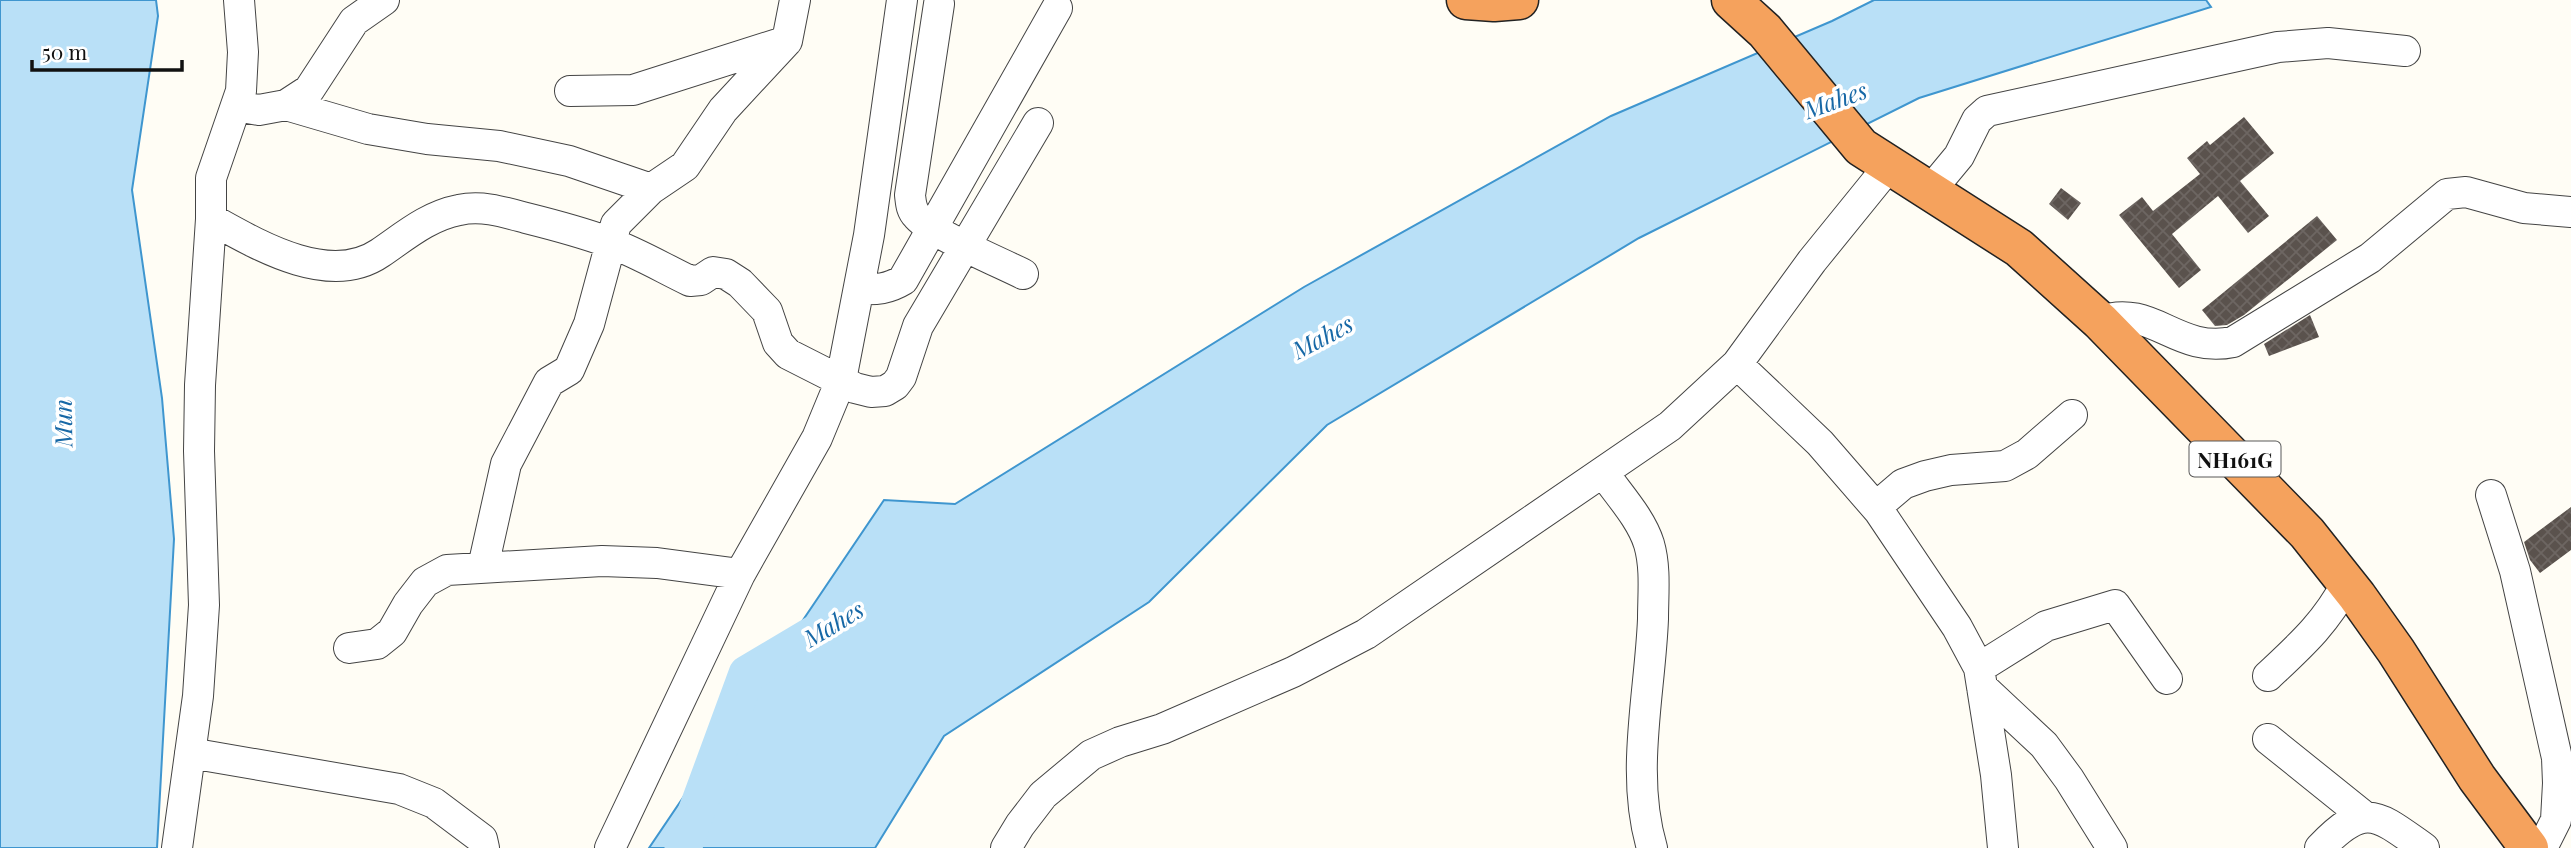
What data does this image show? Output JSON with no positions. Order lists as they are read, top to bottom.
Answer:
{
  "streets": {
    "highway": ["NH161G"]
  },
  "water": ["Mahes", "Mun"],
  "scale_bar": "50 m"
}
